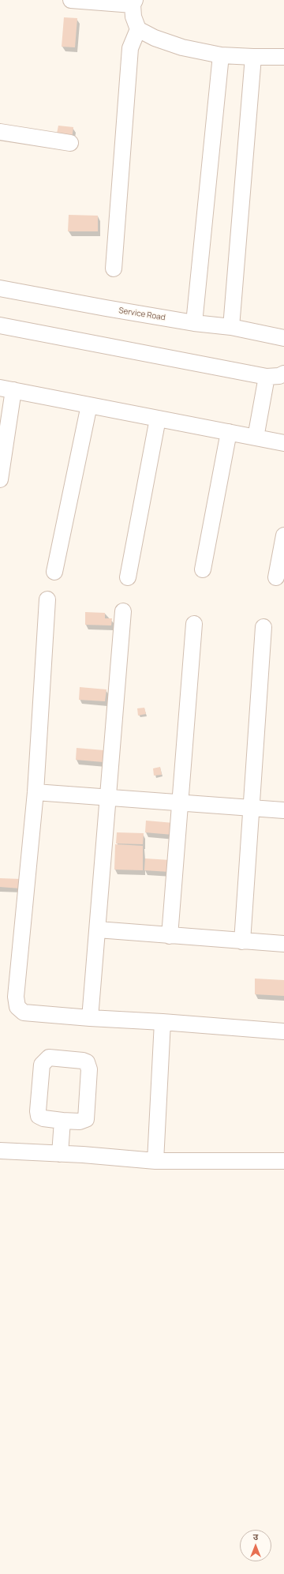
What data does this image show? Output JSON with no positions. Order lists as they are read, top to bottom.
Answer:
{
  "streets": {
    "street": ["Service Road"]
  },
  "north": "top"
}
